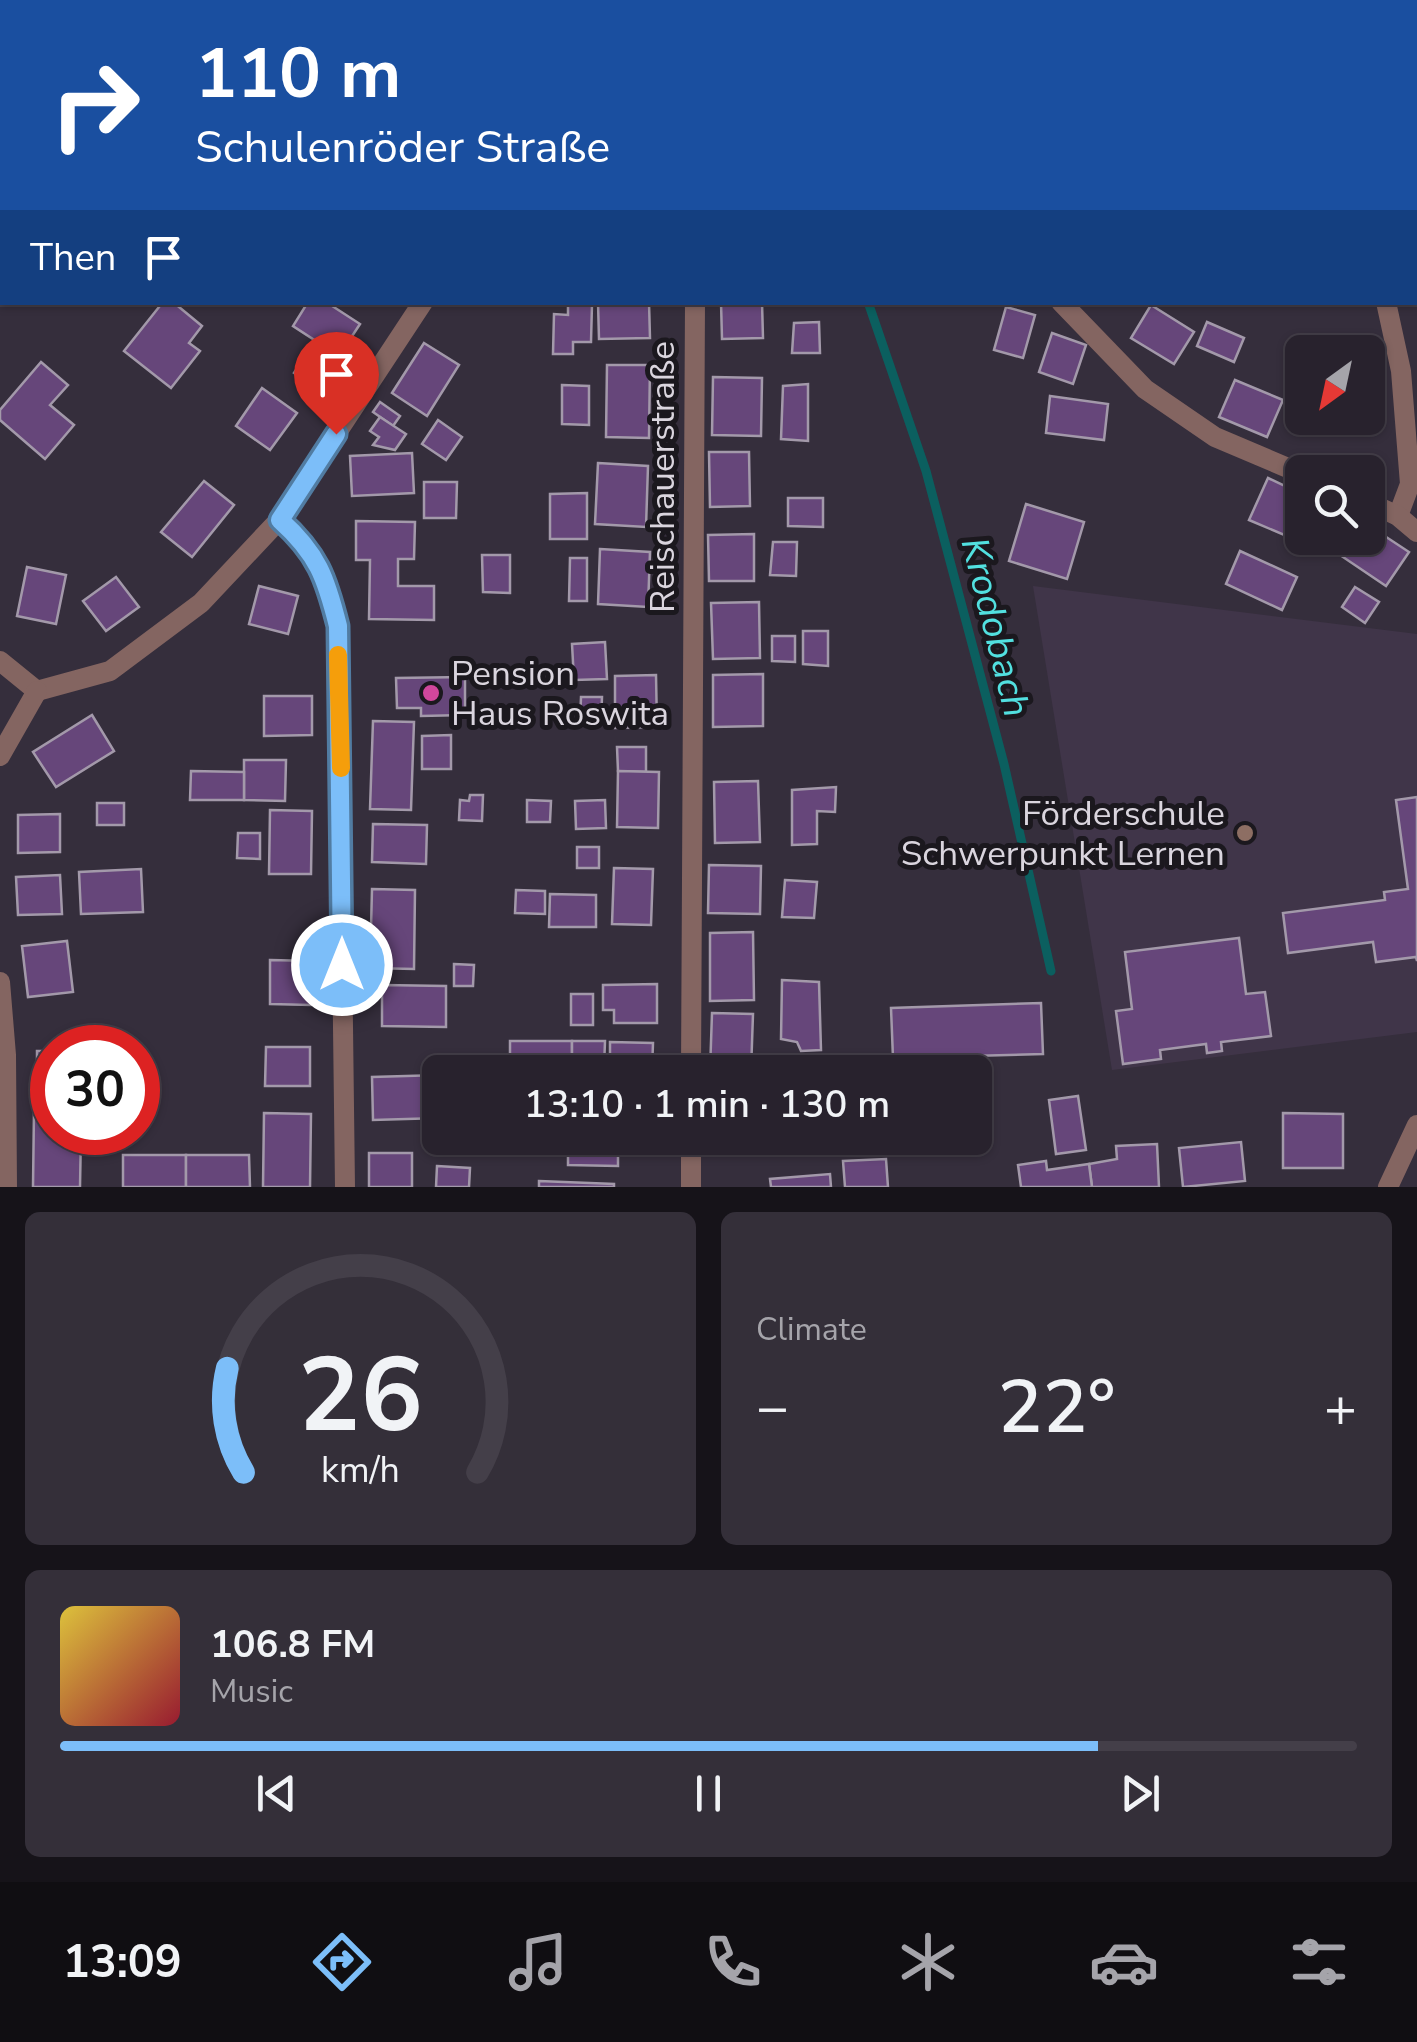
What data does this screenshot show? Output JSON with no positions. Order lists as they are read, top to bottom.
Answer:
{
  "streets": {
    "street": ["Reischauerstraße"]
  },
  "water": ["Krodobach"],
  "places": ["Pension Haus Roswita", "Förderschule Schwerpunkt Lernen"],
  "north": "bottom left",
  "page": {
    "turn": ["110 m", "Schulenröder Straße"],
    "then": "Then",
    "limit": "30",
    "trip": "13:10 · 1 min · 130 m",
    "tile": "Climate",
    "heat": ["−", "22°", "+"],
    "song": ["106.8 FM", "Music"],
    "tabs": "13:09",
    "gauge": ["26", "km/h"]
  }
}
